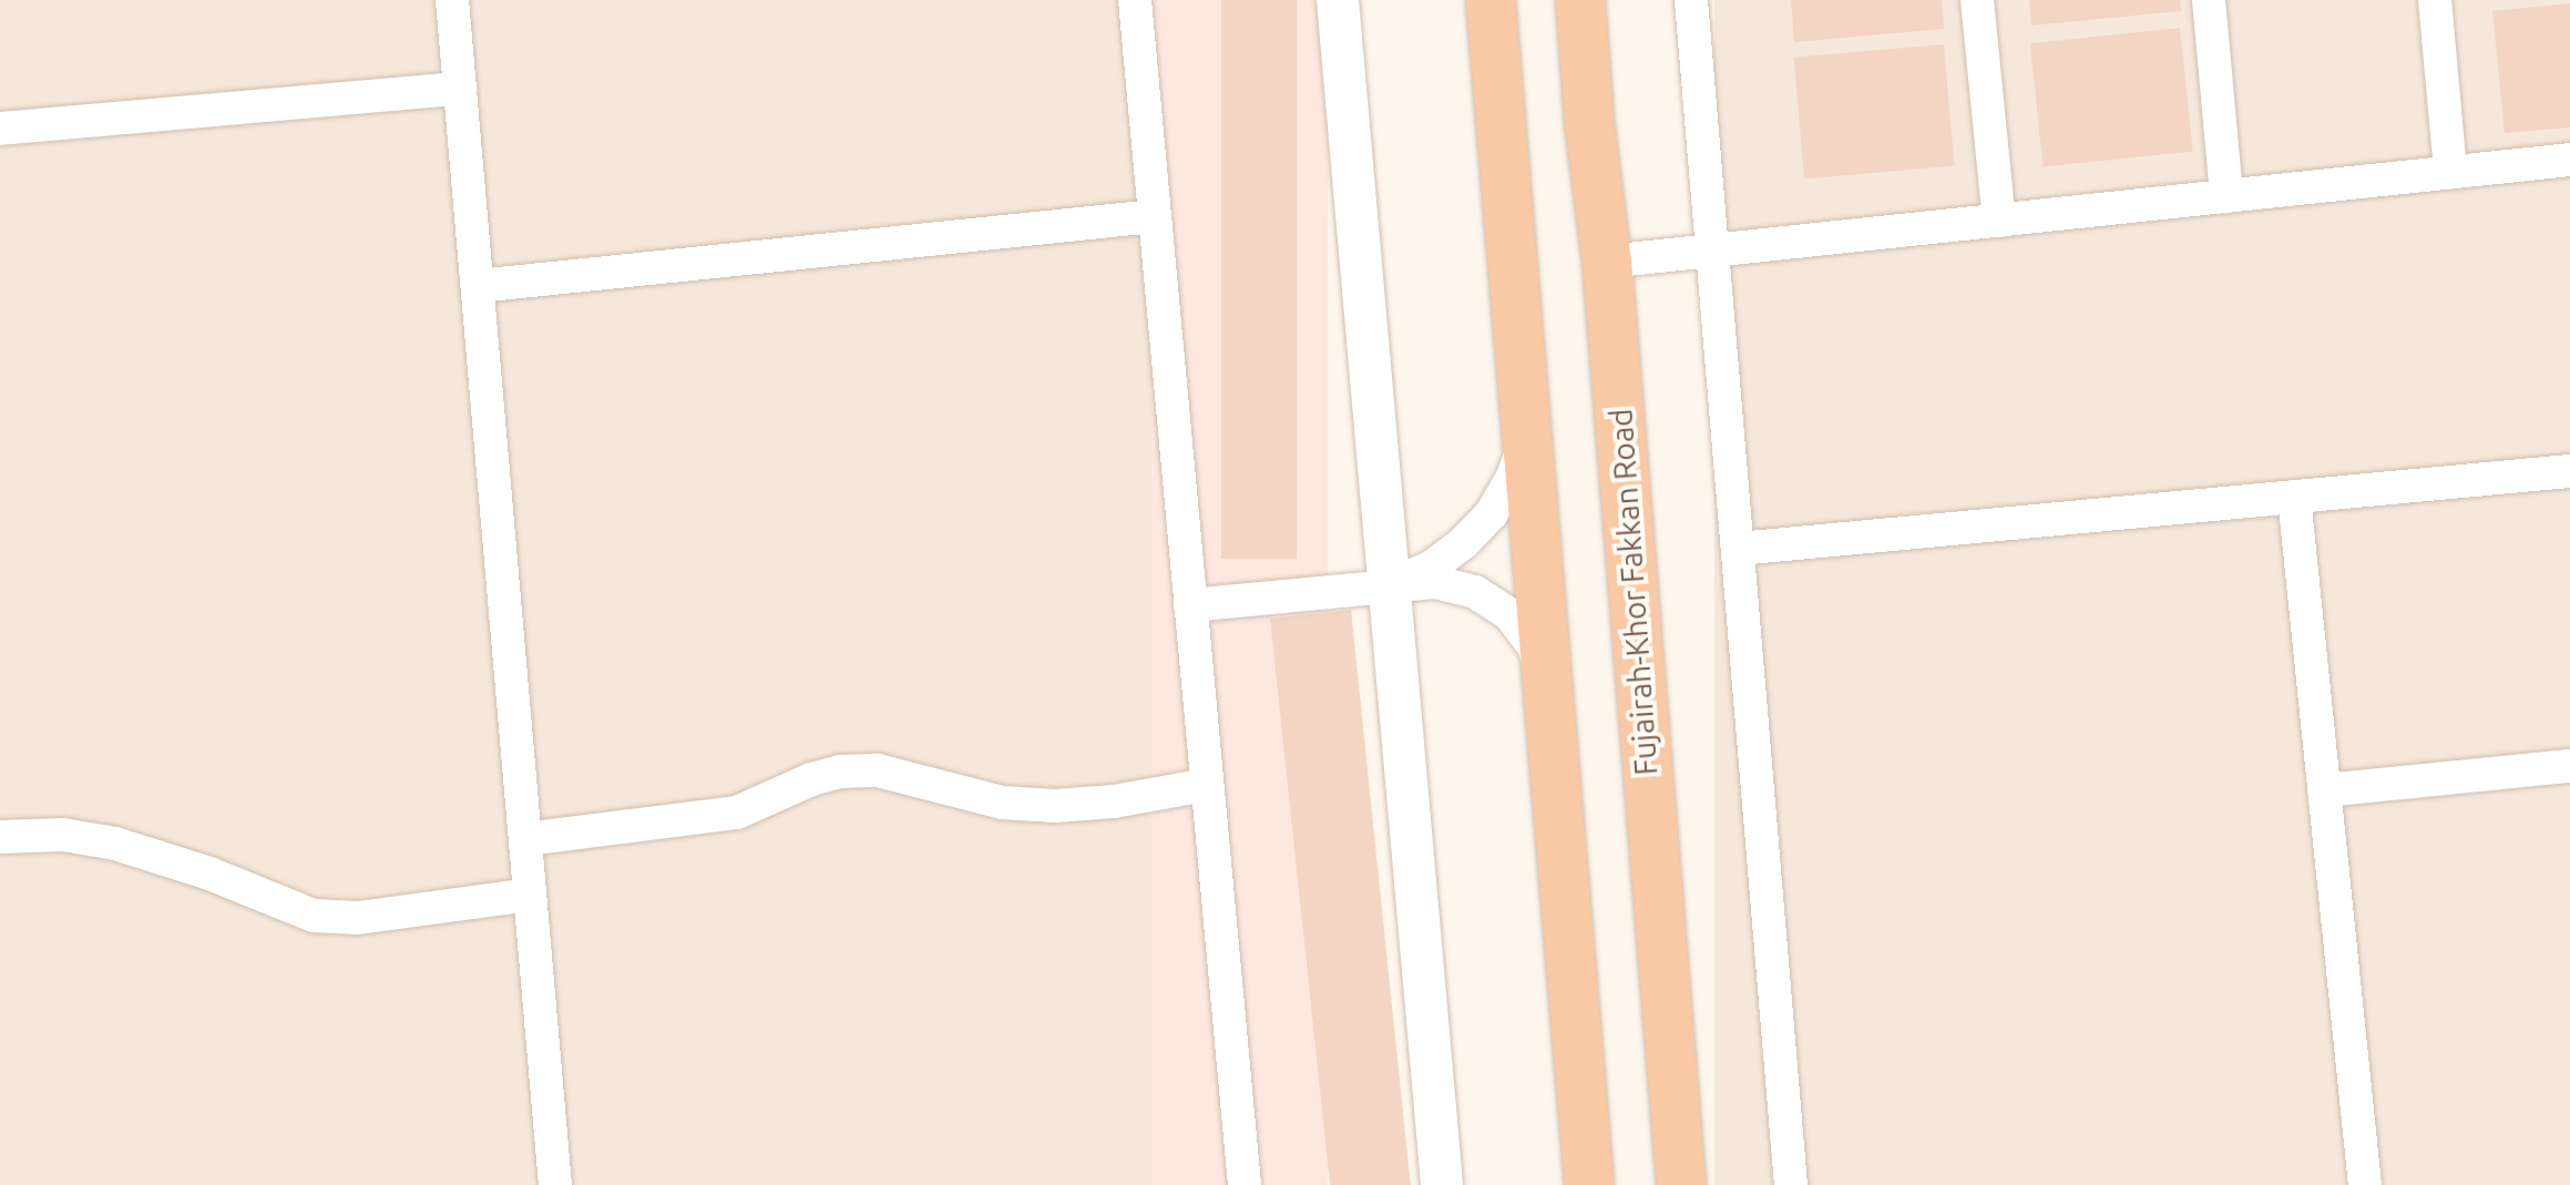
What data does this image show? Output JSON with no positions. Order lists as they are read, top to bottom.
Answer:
{
  "streets": {
    "highway": ["Fujairah-Khor Fakkan Road"]
  }
}
